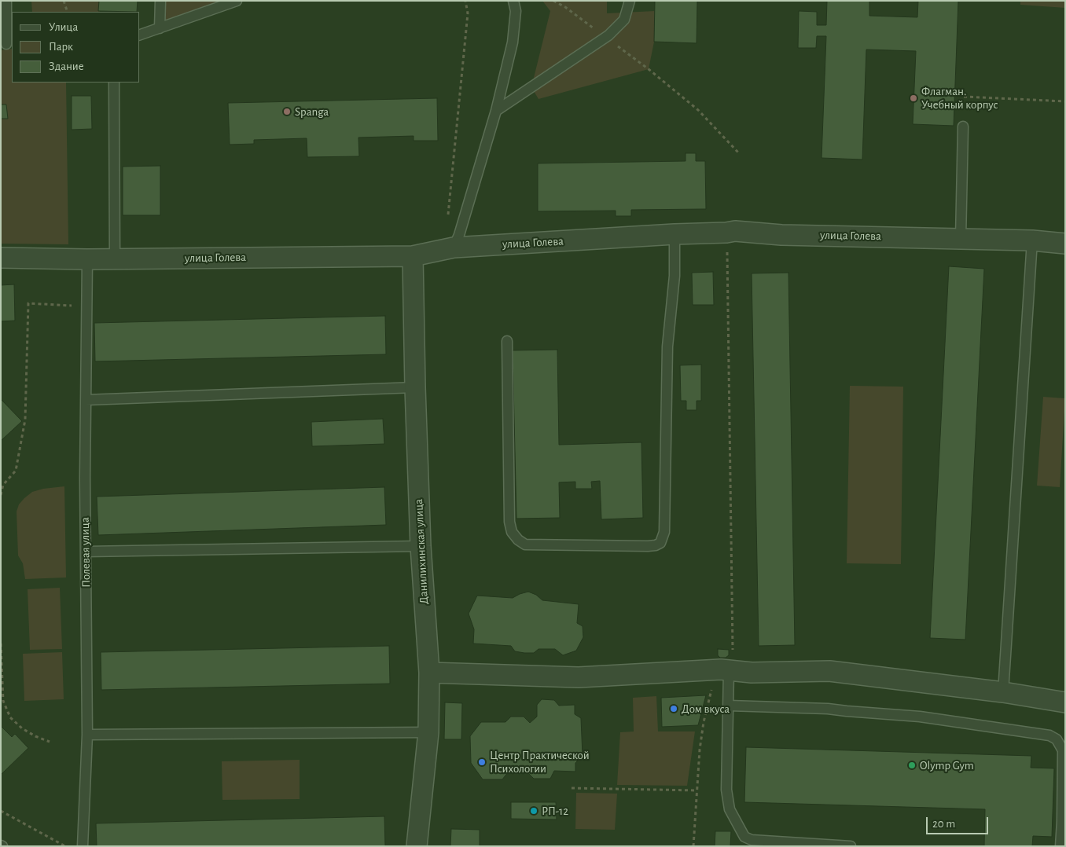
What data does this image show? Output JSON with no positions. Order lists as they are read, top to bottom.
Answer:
{
  "streets": {
    "street": ["улица Голева", "Данилихинская улица"],
    "lane": ["Полевая улица"]
  },
  "crossings": [
    ["улица Голева", "Данилихинская улица"],
    ["улица Голева", "Полевая улица"]
  ],
  "places": [
    "Флагман. Учебный корпус",
    "Spanga",
    "Дом вкуса",
    "Центр Практической Психологии",
    "Olymp Gym",
    "РП-12"
  ],
  "legend": ["Улица", "Парк", "Здание"],
  "scale_bar": "20 m"
}
